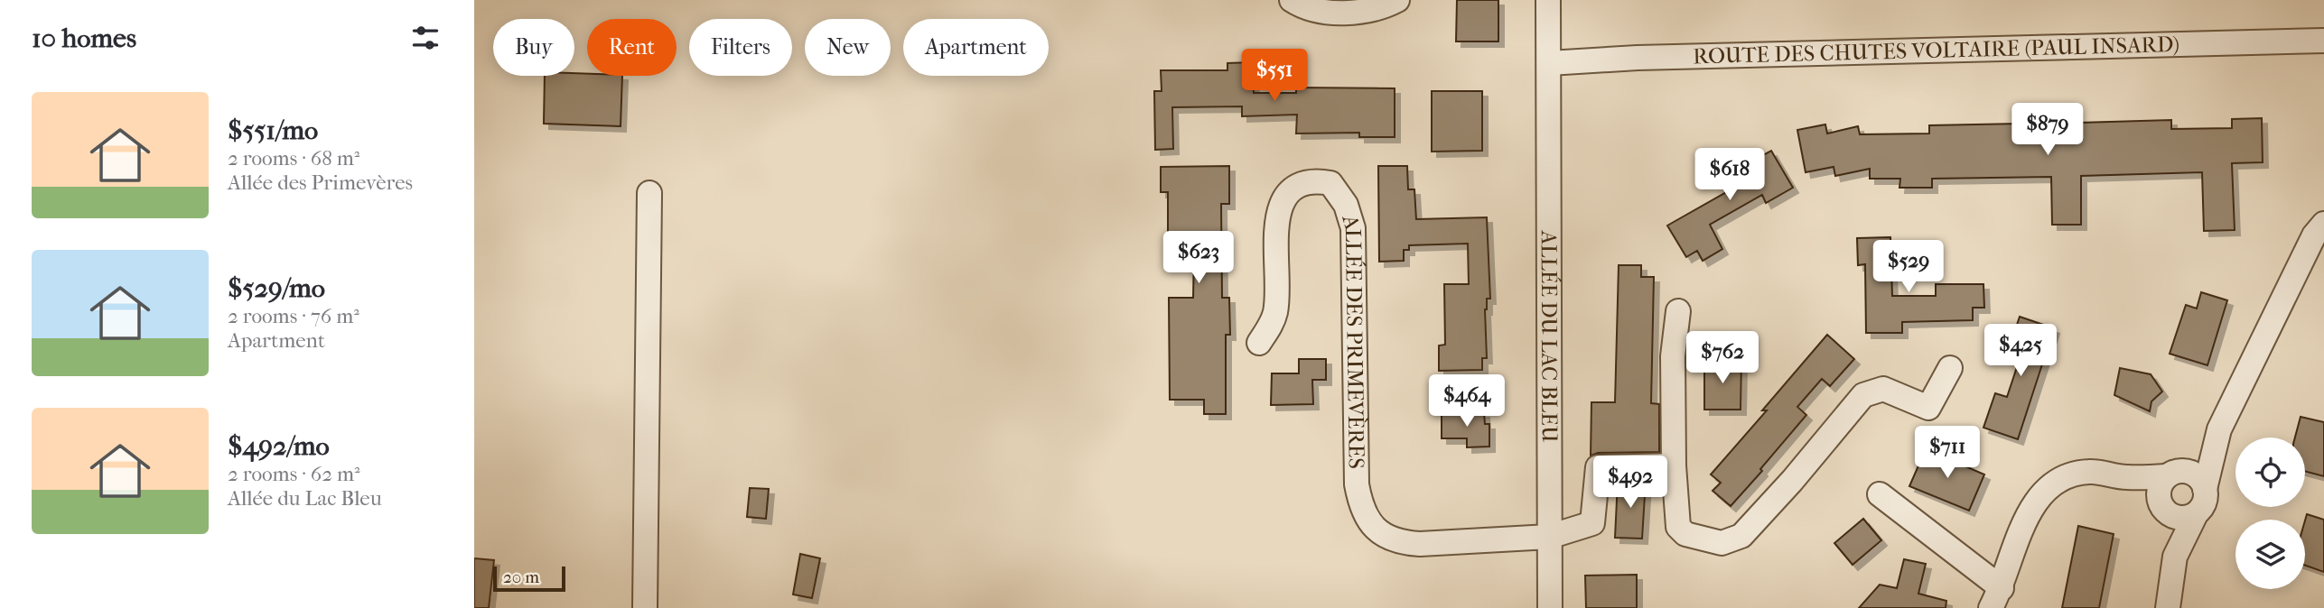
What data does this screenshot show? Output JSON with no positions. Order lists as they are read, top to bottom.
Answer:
{
  "streets": {
    "street": ["ROUTE DES CHUTES VOLTAIRE (PAUL INSARD)", "ALLÉE DU LAC BLEU", "ALLÉE DES PRIMEVÈRES"]
  },
  "crossings": [
    ["ROUTE DES CHUTES VOLTAIRE (PAUL INSARD)", "ALLÉE DU LAC BLEU"],
    ["ALLÉE DU LAC BLEU", "ALLÉE DES PRIMEVÈRES"]
  ],
  "scale_bar": "20 m",
  "page": {
    "heading": "10 homes",
    "chip": [
      "Buy",
      "Rent",
      "Filters",
      "New",
      "Apartment"
    ],
    "price": [
      "$551",
      "$879",
      "$618",
      "$623",
      "$529",
      "$425",
      "$762",
      "$464",
      "$711",
      "$492"
    ],
    "list": [
      {
        "name": "$551/mo",
        "note": "2 rooms · 68 m² · Allée des Primevères"
      },
      {
        "name": "$529/mo",
        "note": "2 rooms · 76 m² · Apartment"
      },
      {
        "name": "$492/mo",
        "note": "2 rooms · 62 m² · Allée du Lac Bleu"
      }
    ],
    "scale": "20 m"
  }
}
